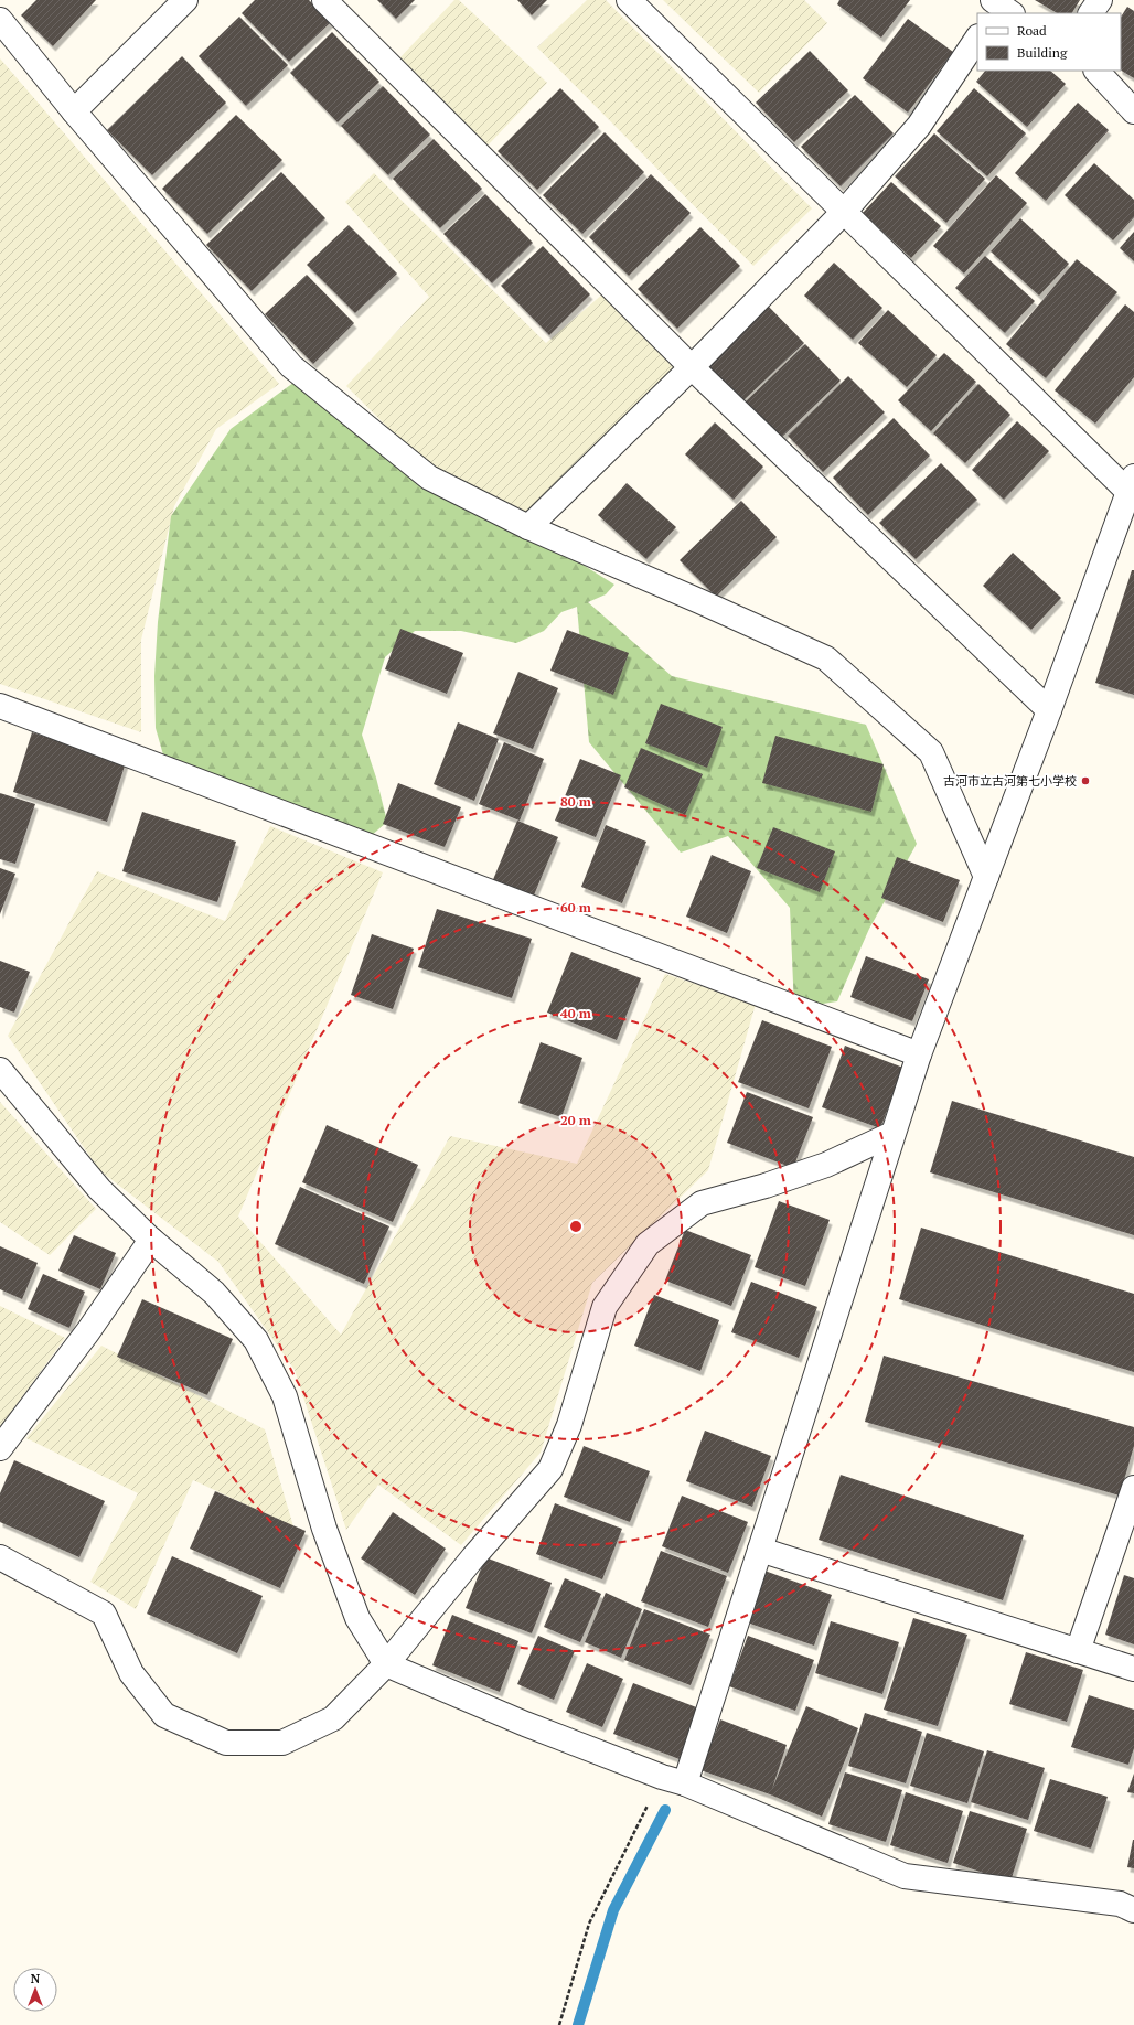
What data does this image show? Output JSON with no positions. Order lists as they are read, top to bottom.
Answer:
{
  "places": ["古河市立古河第七小学校"],
  "legend": ["Road", "Building"],
  "north": "top",
  "rings": [
    "80 m",
    "60 m",
    "40 m",
    "20 m"
  ]
}
